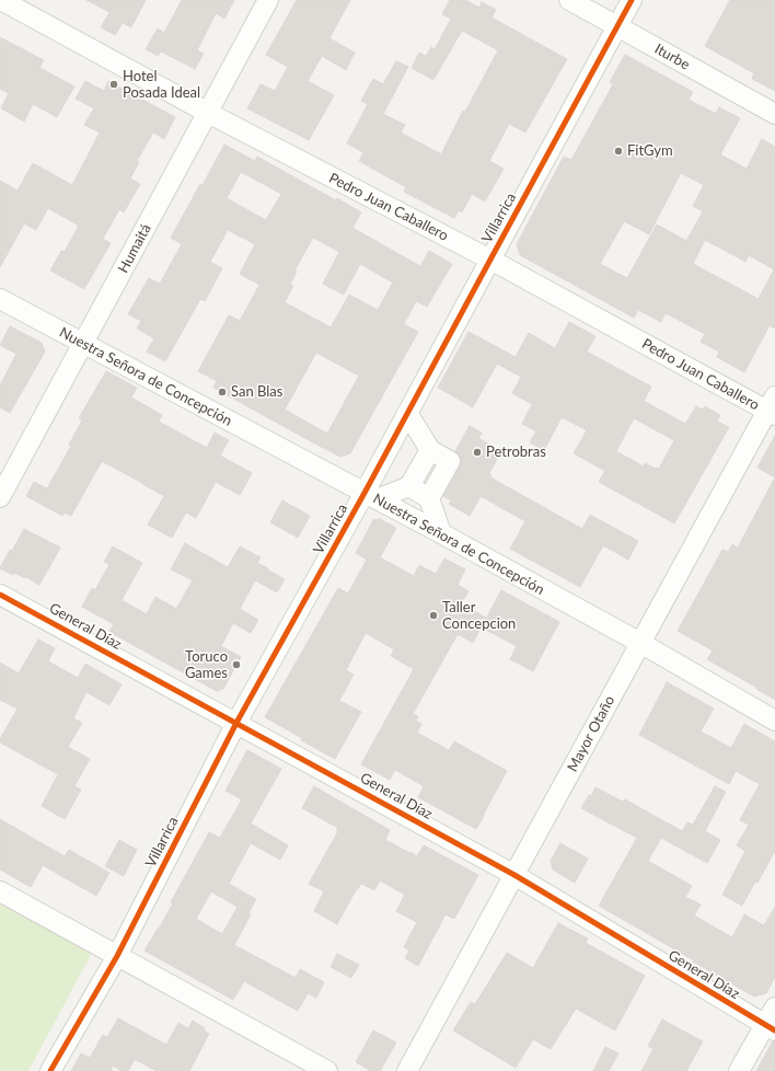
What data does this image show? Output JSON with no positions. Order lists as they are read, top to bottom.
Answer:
{
  "streets": {
    "street": [
      "Iturbe",
      "Pedro Juan Caballero",
      "Villarrica",
      "Humaitá",
      "Nuestra Señora de Concepción",
      "General Díaz",
      "Mayor Otaño"
    ]
  },
  "crossings": [
    ["Iturbe", "Villarrica"],
    ["Pedro Juan Caballero", "Villarrica"],
    ["Pedro Juan Caballero", "Humaitá"],
    ["Pedro Juan Caballero", "Mayor Otaño"],
    ["Villarrica", "Nuestra Señora de Concepción"],
    ["Villarrica", "General Díaz"],
    ["Humaitá", "Nuestra Señora de Concepción"],
    ["Nuestra Señora de Concepción", "Mayor Otaño"],
    ["General Díaz", "Mayor Otaño"]
  ],
  "places": [
    "Hotel Posada Ideal",
    "FitGym",
    "San Blas",
    "Petrobras",
    "Taller Concepcion",
    "Toruco Games"
  ]
}
